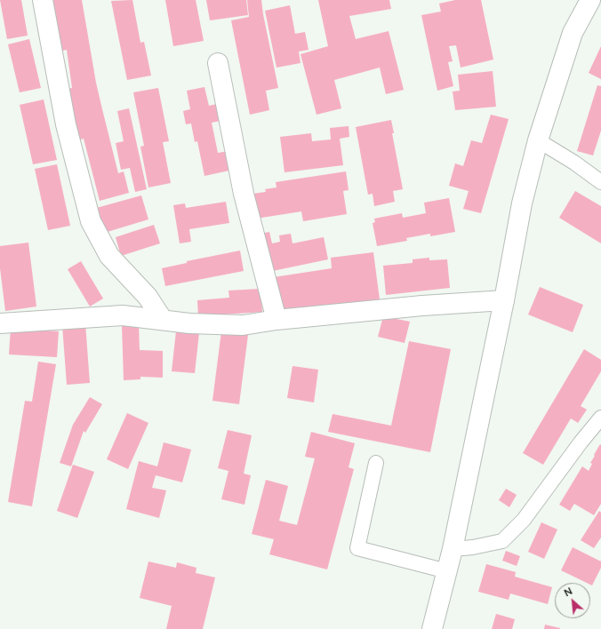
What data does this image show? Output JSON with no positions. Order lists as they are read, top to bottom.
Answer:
{
  "north": "top left"
}
